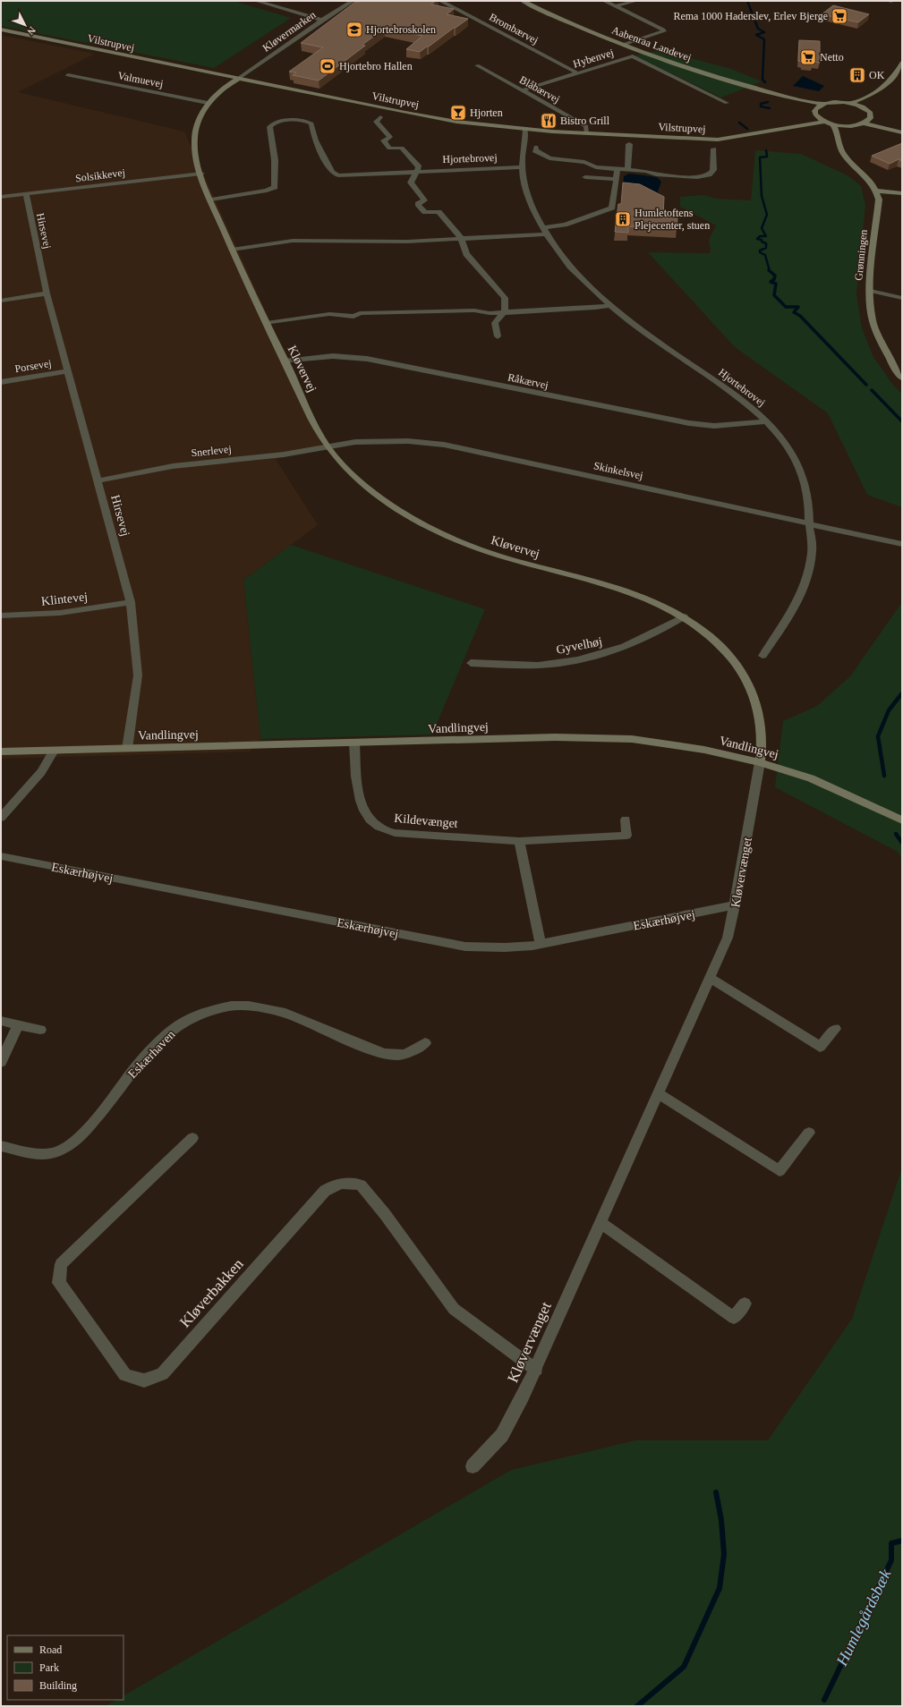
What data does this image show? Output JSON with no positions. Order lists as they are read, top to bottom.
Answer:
{
  "streets": {
    "street": [
      "Brombærvej",
      "Kløvermarken",
      "Vilstrupvej",
      "Aabenraa Landevej",
      "Hybenvej",
      "Valmuevej",
      "Blåbærvej",
      "Hjortebrovej",
      "Solsikkevej",
      "Hirsevej",
      "Grønningen",
      "Porsevej",
      "Kløvervej",
      "Råkærvej",
      "Snerlevej",
      "Skinkelsvej",
      "Klintevej",
      "Gyvelhøj",
      "Vandlingvej",
      "Kildevænget",
      "Eskærhøjvej",
      "Kløvervænget",
      "Eskærhaven",
      "Kløverbakken"
    ]
  },
  "crossings": [
    ["Brombærvej", "Hybenvej"],
    ["Kløvermarken", "Vilstrupvej"],
    ["Kløvermarken", "Kløvervej"],
    ["Vilstrupvej", "Blåbærvej"],
    ["Vilstrupvej", "Hjortebrovej"],
    ["Vilstrupvej", "Kløvervej"],
    ["Hybenvej", "Blåbærvej"],
    ["Valmuevej", "Kløvervej"],
    ["Hjortebrovej", "Råkærvej"],
    ["Hjortebrovej", "Skinkelsvej"],
    ["Solsikkevej", "Hirsevej"],
    ["Solsikkevej", "Kløvervej"],
    ["Hirsevej", "Porsevej"],
    ["Hirsevej", "Snerlevej"],
    ["Hirsevej", "Klintevej"],
    ["Hirsevej", "Vandlingvej"],
    ["Kløvervej", "Råkærvej"],
    ["Kløvervej", "Snerlevej"],
    ["Kløvervej", "Skinkelsvej"],
    ["Kløvervej", "Gyvelhøj"],
    ["Kløvervej", "Vandlingvej"],
    ["Kløvervej", "Kløvervænget"],
    ["Snerlevej", "Skinkelsvej"],
    ["Vandlingvej", "Kildevænget"],
    ["Vandlingvej", "Kløvervænget"],
    ["Eskærhøjvej", "Kløvervænget"],
    ["Kløvervænget", "Kløverbakken"]
  ],
  "water": ["Humlegårdsbæk"],
  "places": {
    "supermarket": ["Rema 1000 Haderslev, Erlev Bjerge", "Netto"],
    "school or university": ["Hjortebroskolen"],
    "sports": ["Hjortebro Hallen"],
    "building": ["OK", "Humletoftens Plejecenter, stuen"],
    "bar": ["Hjorten"],
    "restaurant": ["Bistro Grill"]
  },
  "legend": ["Road", "Park", "Building"],
  "north": "bottom right"
}
